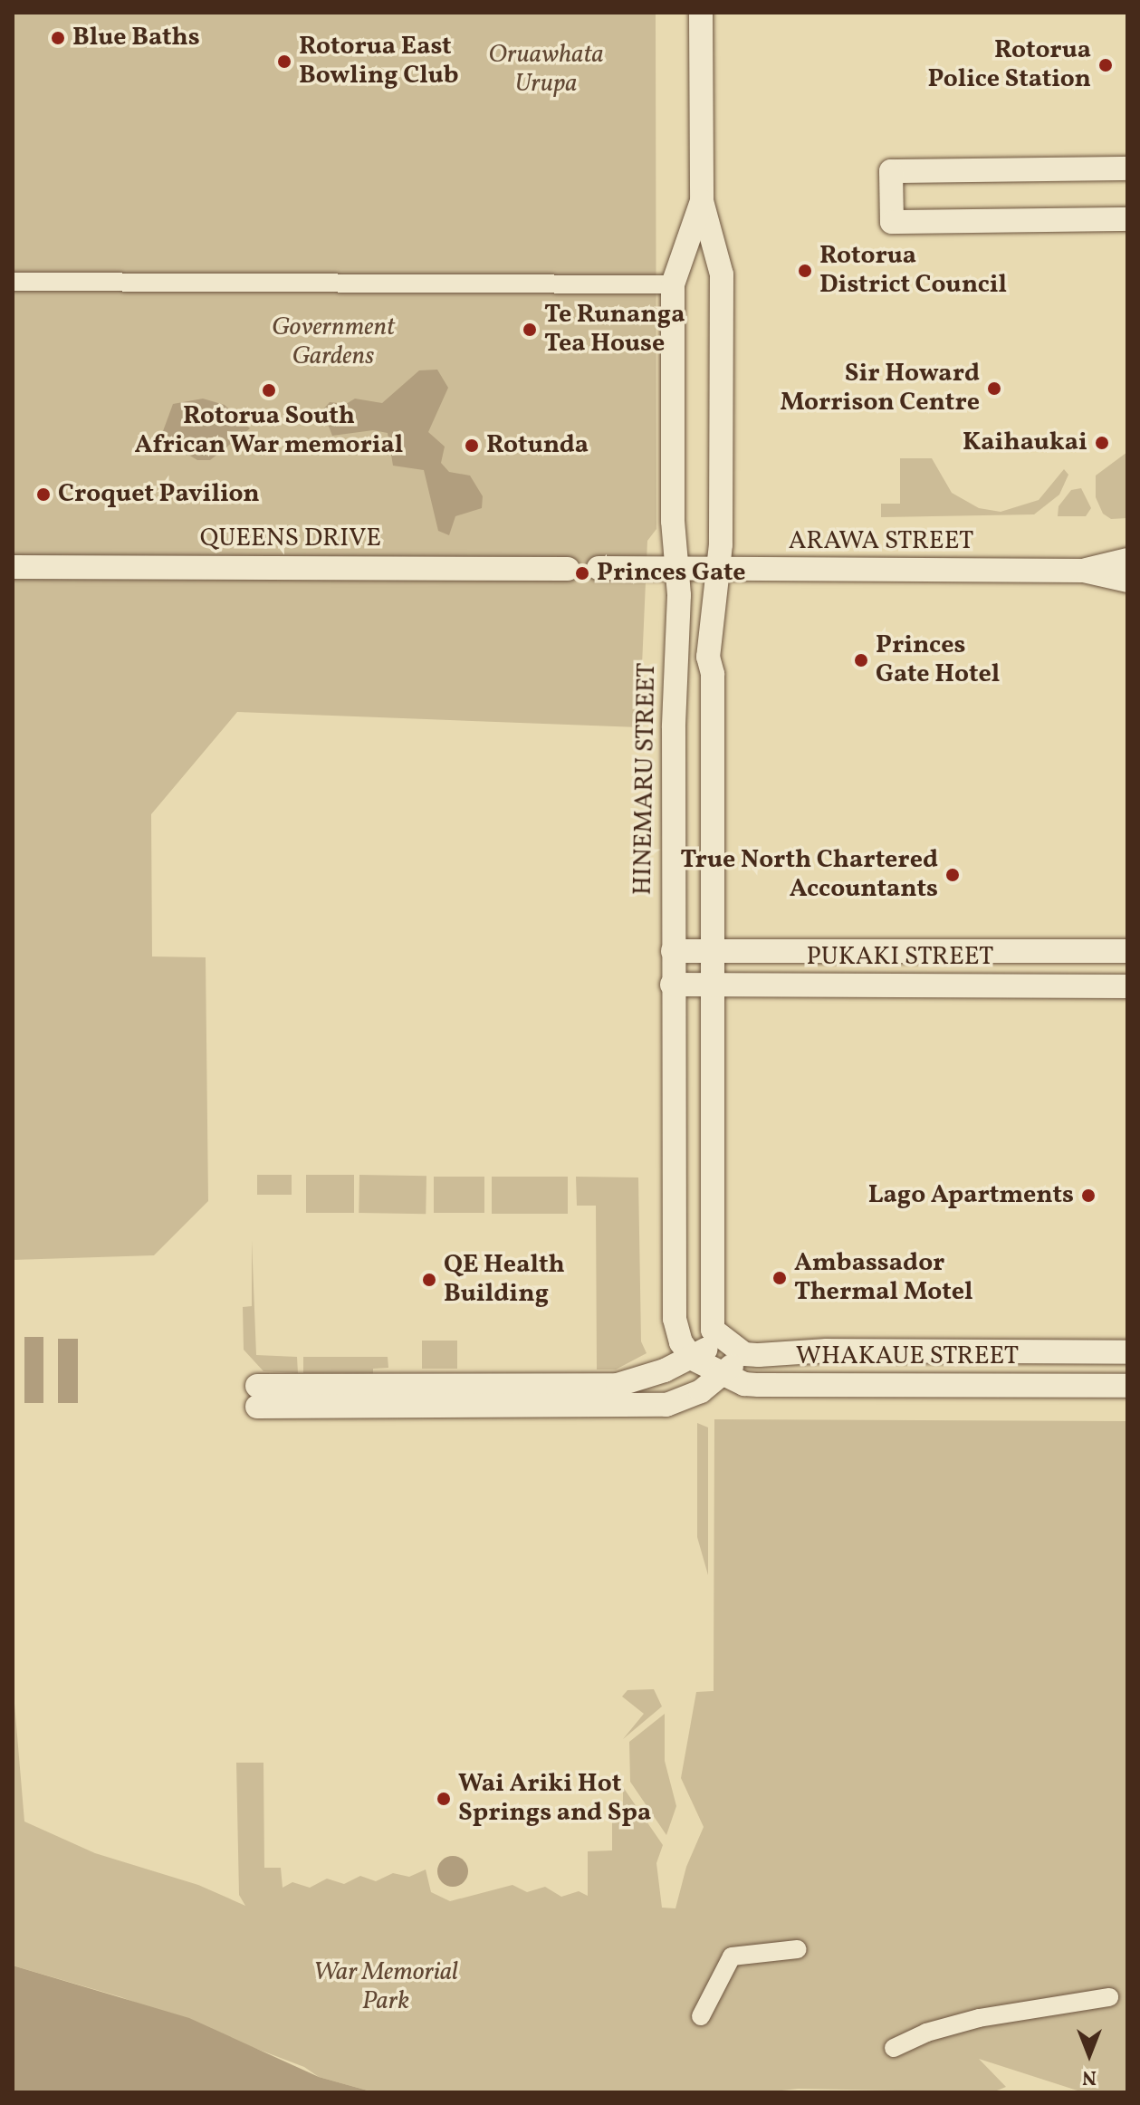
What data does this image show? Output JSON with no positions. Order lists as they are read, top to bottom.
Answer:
{
  "streets": {
    "street": [
      "QUEENS DRIVE",
      "ARAWA STREET",
      "HINEMARU STREET",
      "PUKAKI STREET",
      "WHAKAUE STREET"
    ]
  },
  "crossings": [
    ["ARAWA STREET", "HINEMARU STREET"],
    ["HINEMARU STREET", "PUKAKI STREET"],
    ["HINEMARU STREET", "WHAKAUE STREET"]
  ],
  "parks": ["Oruawhata Urupa", "Government Gardens", "War Memorial Park"],
  "places": [
    "Blue Baths",
    "Rotorua East Bowling Club",
    "Rotorua Police Station",
    "Rotorua District Council",
    "Te Runanga Tea House",
    "Sir Howard Morrison Centre",
    "Rotorua South African War memorial",
    "Kaihaukai",
    "Rotunda",
    "Croquet Pavilion",
    "Princes Gate",
    "Princes Gate Hotel",
    "True North Chartered Accountants",
    "Lago Apartments",
    "Ambassador Thermal Motel",
    "QE Health Building",
    "Wai Ariki Hot Springs and Spa"
  ],
  "north": "bottom"
}
